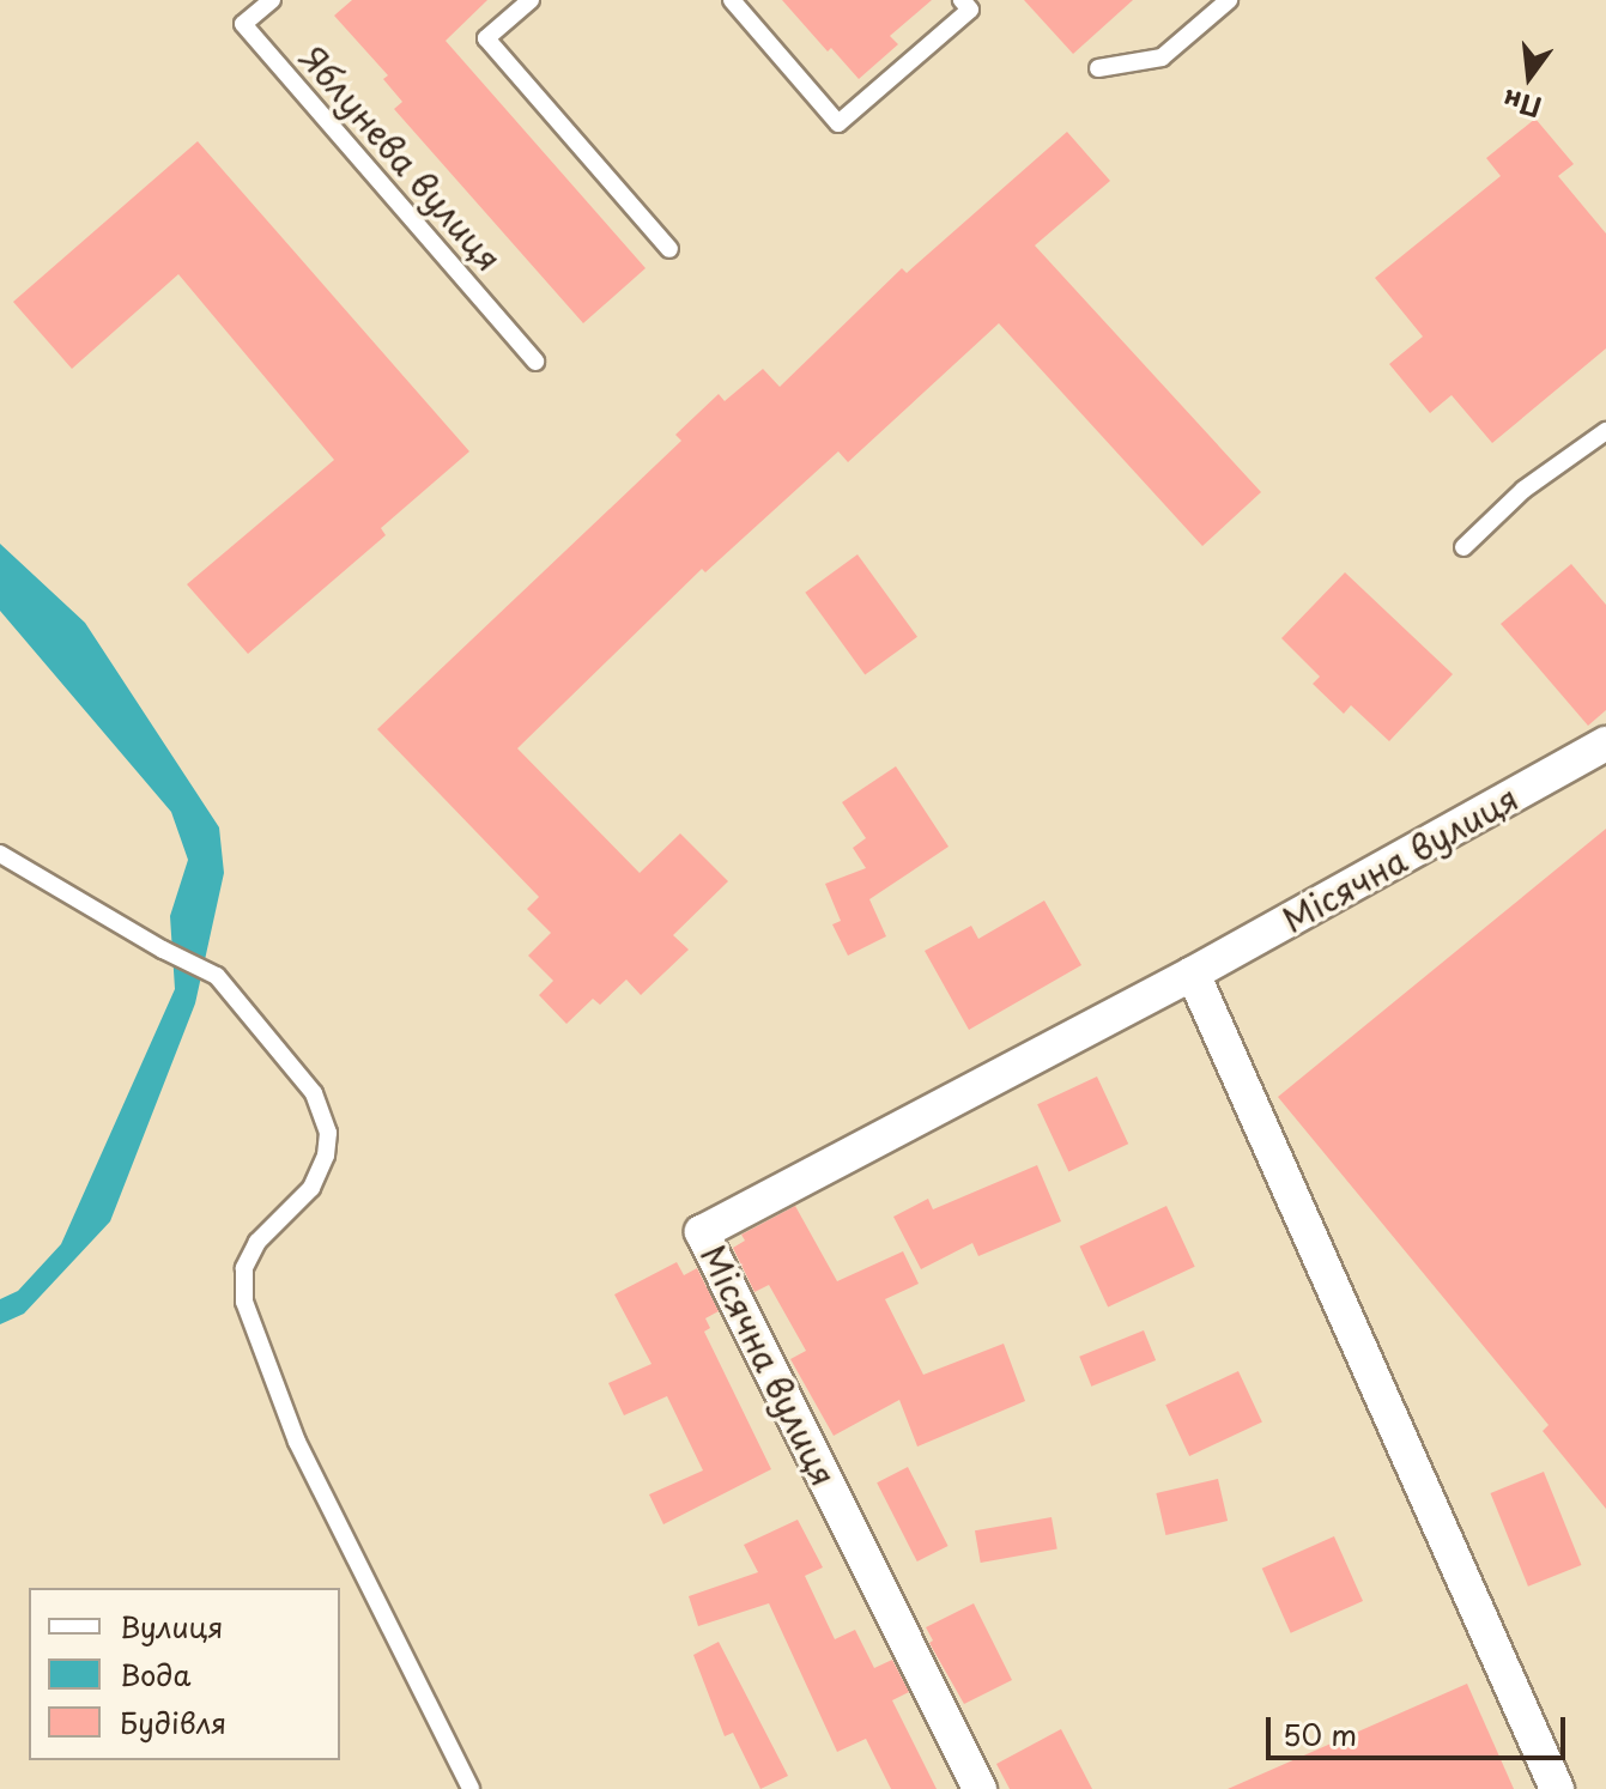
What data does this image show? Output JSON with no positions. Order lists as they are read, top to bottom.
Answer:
{
  "streets": {
    "street": ["Місячна вулиця"],
    "lane": ["Яблунева вулиця"]
  },
  "legend": ["Вулиця", "Вода", "Будівля"],
  "scale_bar": "50 m",
  "north": "bottom"
}
